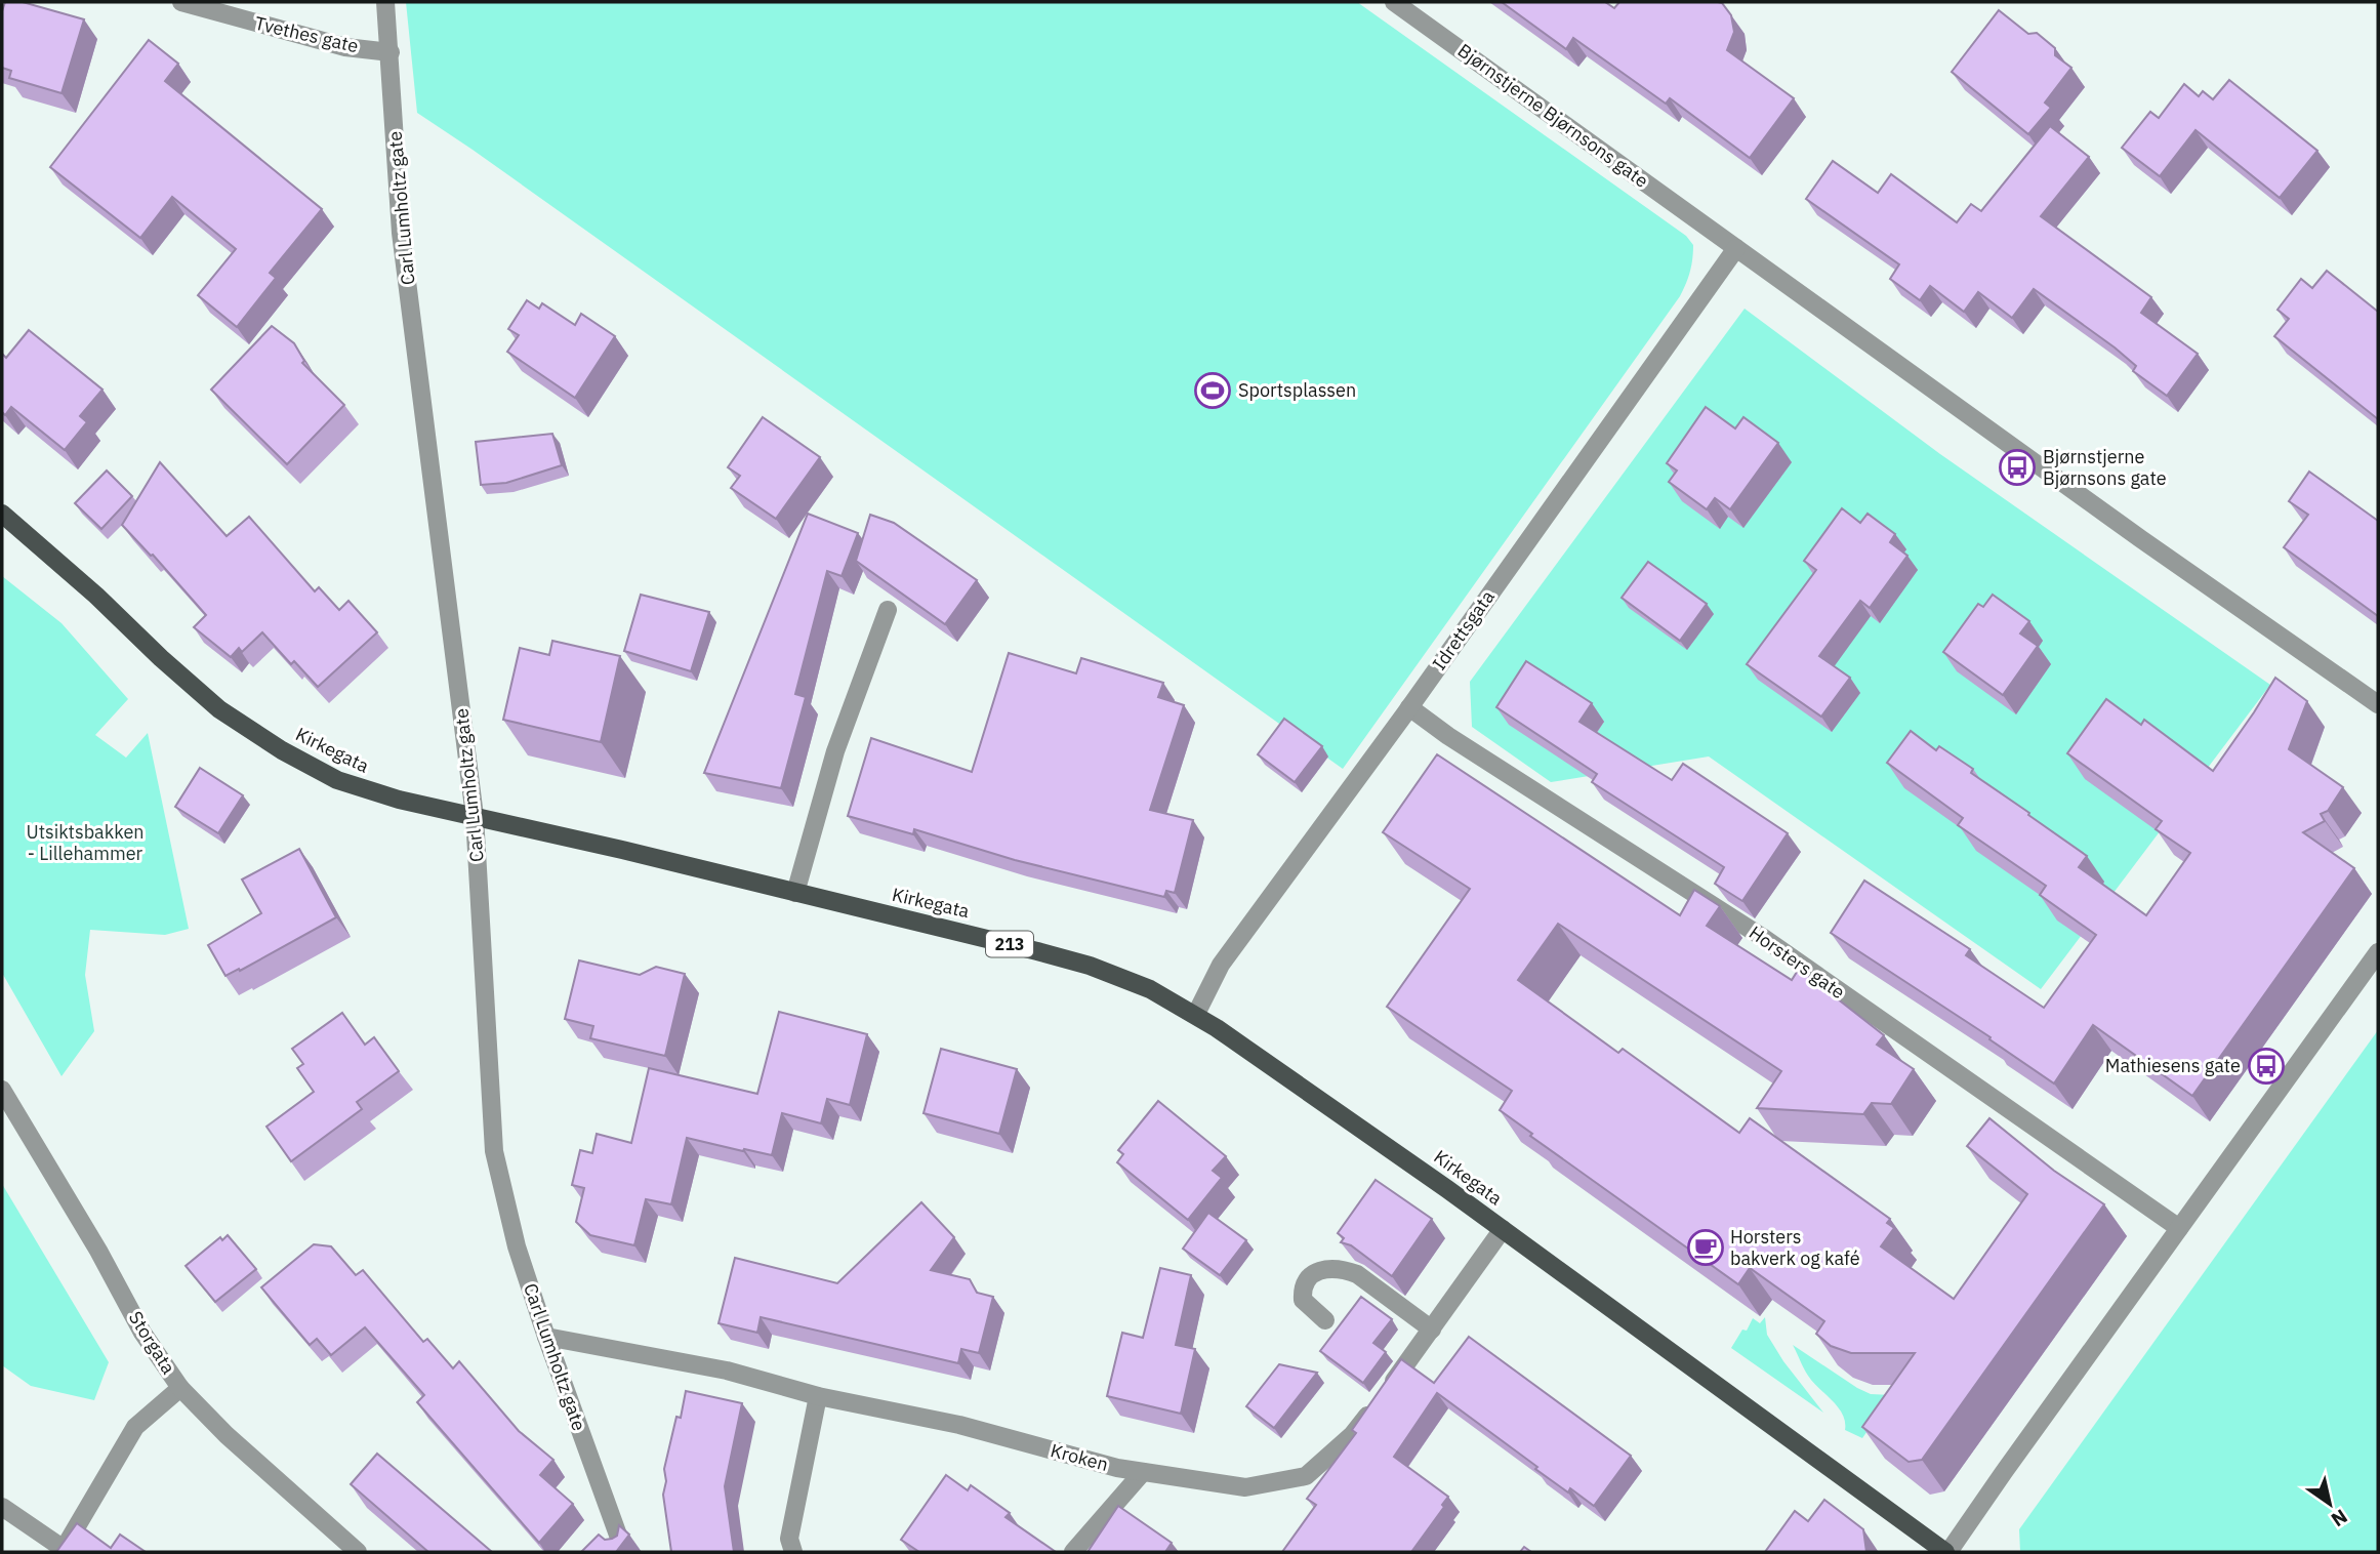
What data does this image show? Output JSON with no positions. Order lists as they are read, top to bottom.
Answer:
{
  "streets": {
    "main road": ["Kirkegata", "213"],
    "street": [
      "Tvethes gate",
      "Bjørnstjerne Bjørnsons gate",
      "Carl Lumholtz gate",
      "Idrettsgata",
      "Horsters gate",
      "Storgata",
      "Kroken"
    ]
  },
  "crossings": [
    ["Tvethes gate", "Carl Lumholtz gate"],
    ["Bjørnstjerne Bjørnsons gate", "Idrettsgata"],
    ["Carl Lumholtz gate", "Kirkegata"],
    ["Carl Lumholtz gate", "Kroken"],
    ["Idrettsgata", "Kirkegata"],
    ["Idrettsgata", "Horsters gate"],
    ["Kirkegata", "Kroken"]
  ],
  "parks": ["Utsiktsbakken - Lillehammer"],
  "places": {
    "sports": ["Sportsplassen"],
    "bus stop": ["Bjørnstjerne Bjørnsons gate", "Mathiesens gate"],
    "cafe": ["Horsters bakverk og kafé"]
  },
  "north": "bottom right"
}
